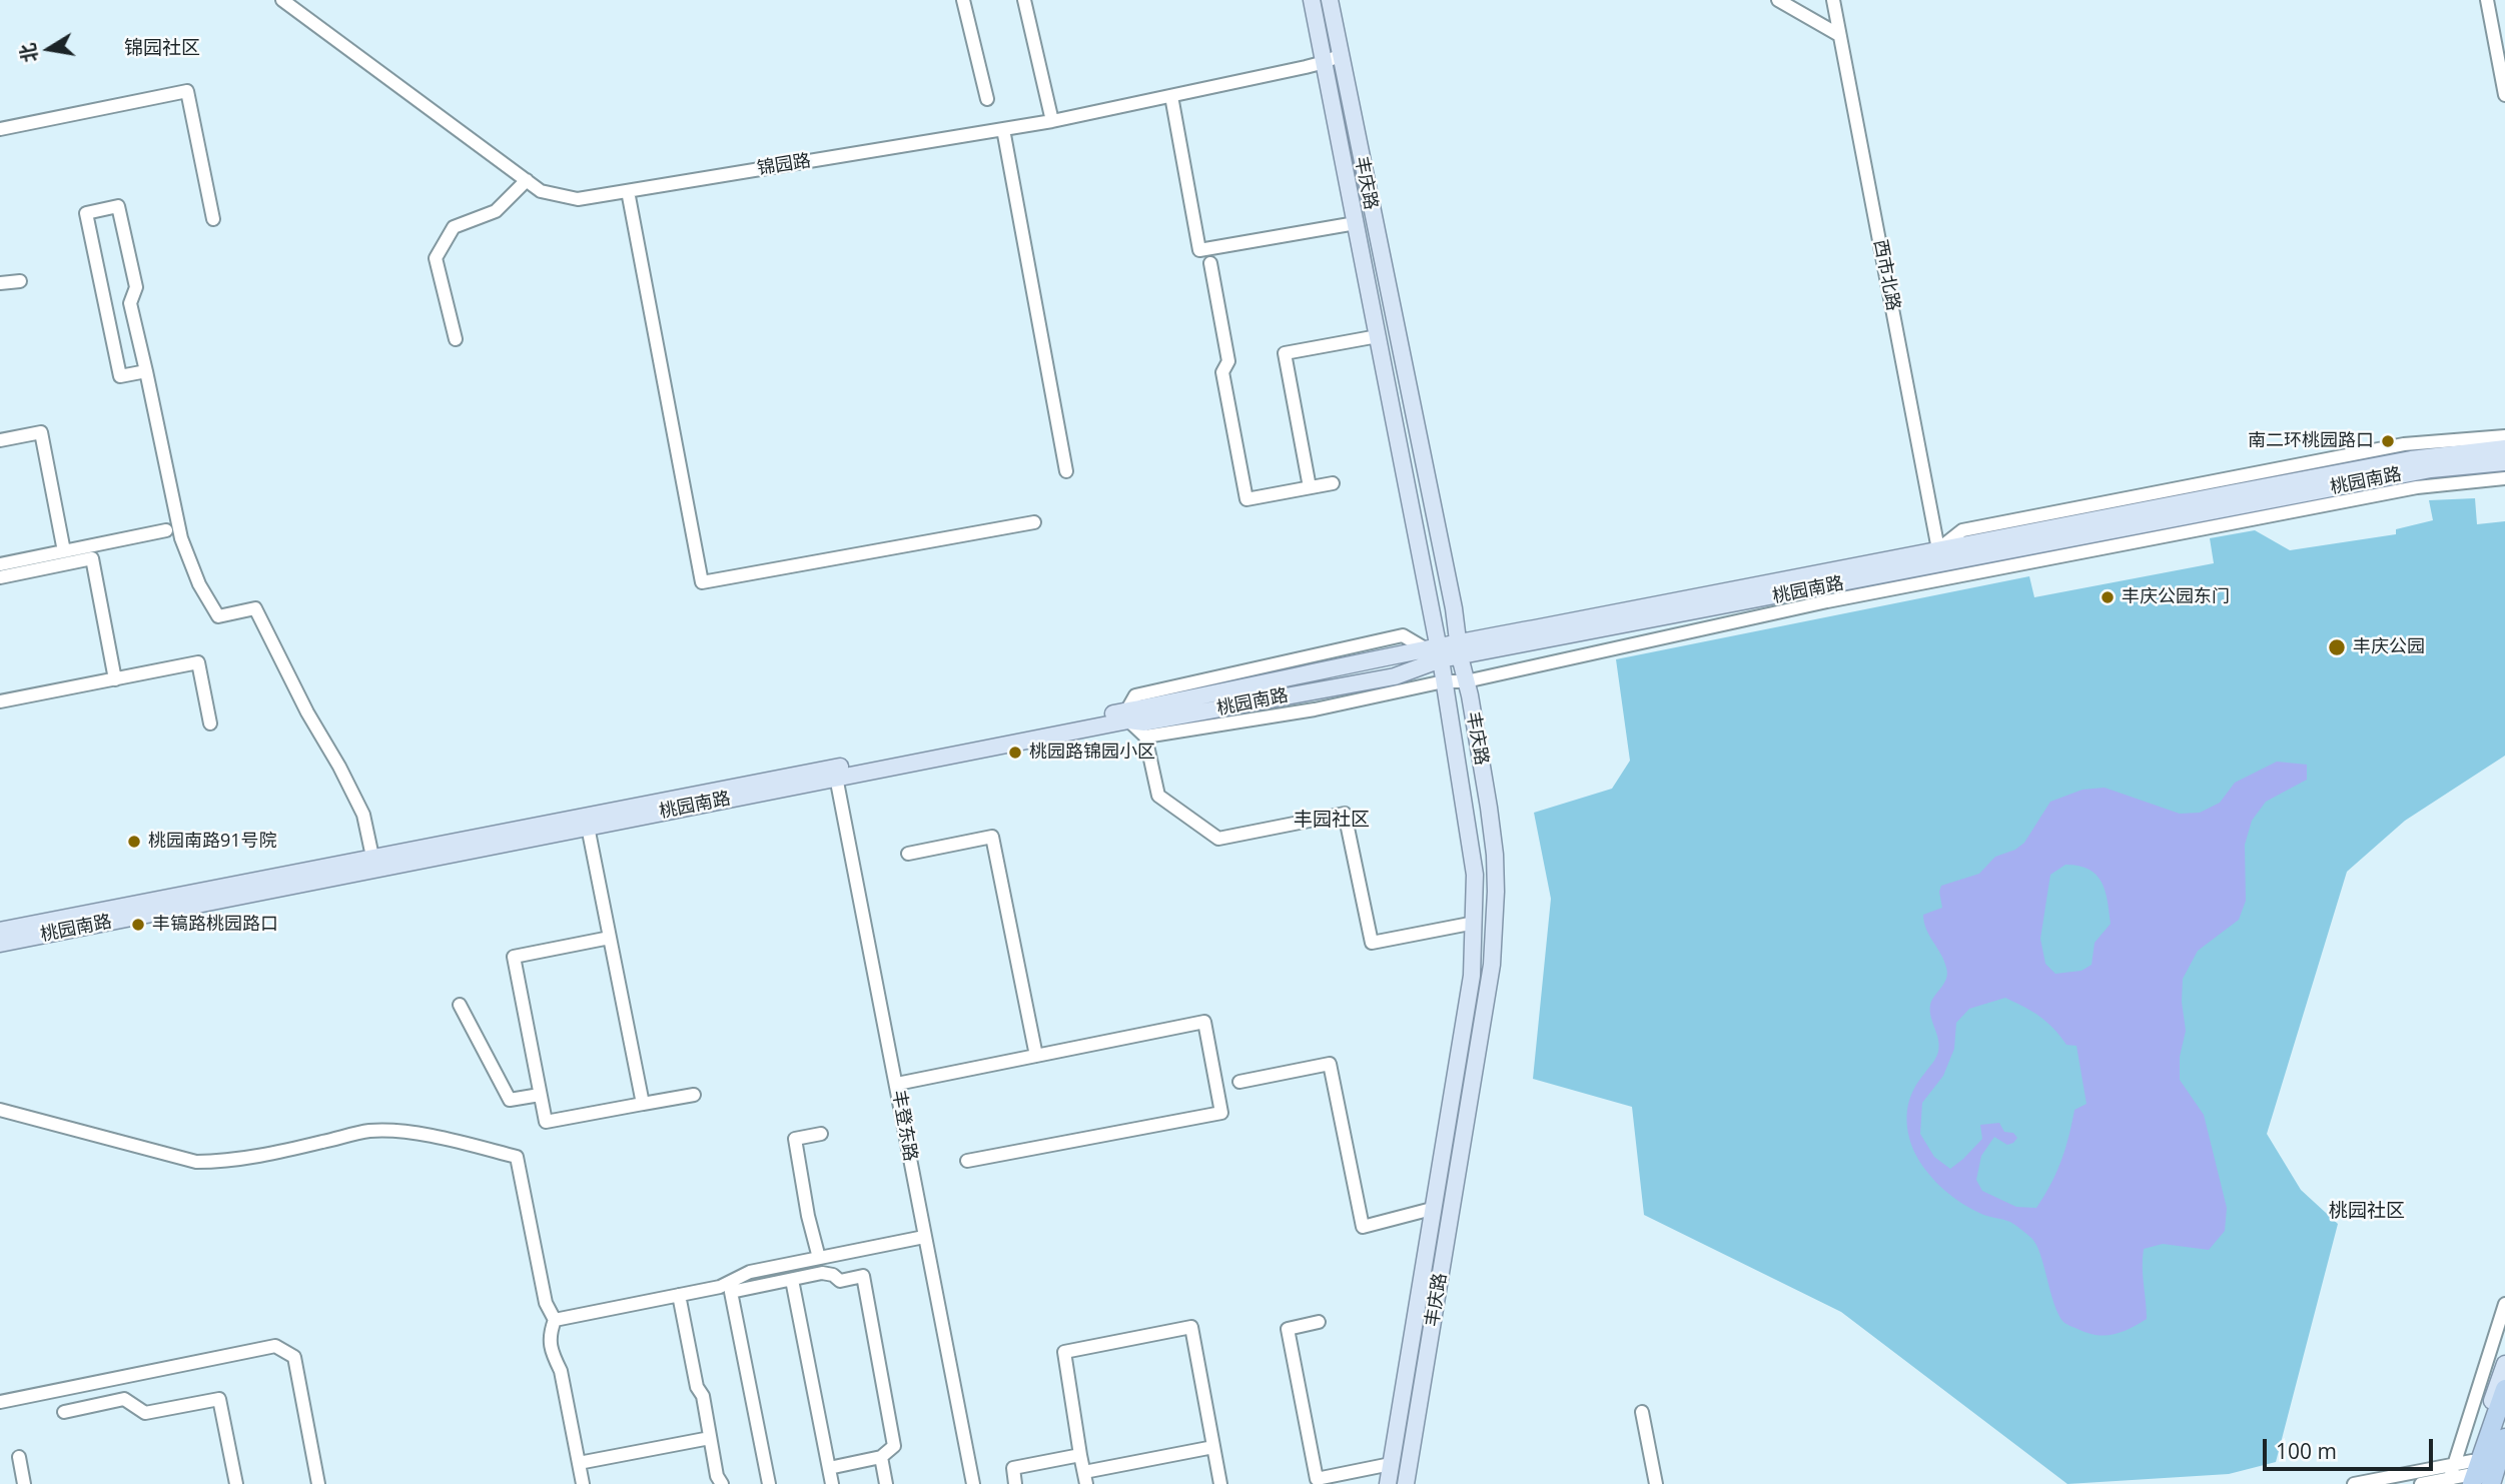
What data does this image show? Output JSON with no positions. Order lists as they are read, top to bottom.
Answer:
{
  "streets": {
    "main road": ["丰庆路", "桃园南路"],
    "street": ["锦园路", "西市北路", "丰登东路"]
  },
  "crossings": [
    ["锦园路", "丰庆路"],
    ["丰庆路", "桃园南路"],
    ["西市北路", "桃园南路"],
    ["桃园南路", "丰登东路"]
  ],
  "districts": ["锦园社区", "丰园社区", "桃园社区"],
  "places": [
    "南二环桃园路口",
    "丰庆公园东门",
    "丰庆公园",
    "桃园路锦园小区",
    "桃园南路91号院",
    "丰镐路桃园路口"
  ],
  "scale_bar": "100 m",
  "north": "left"
}
